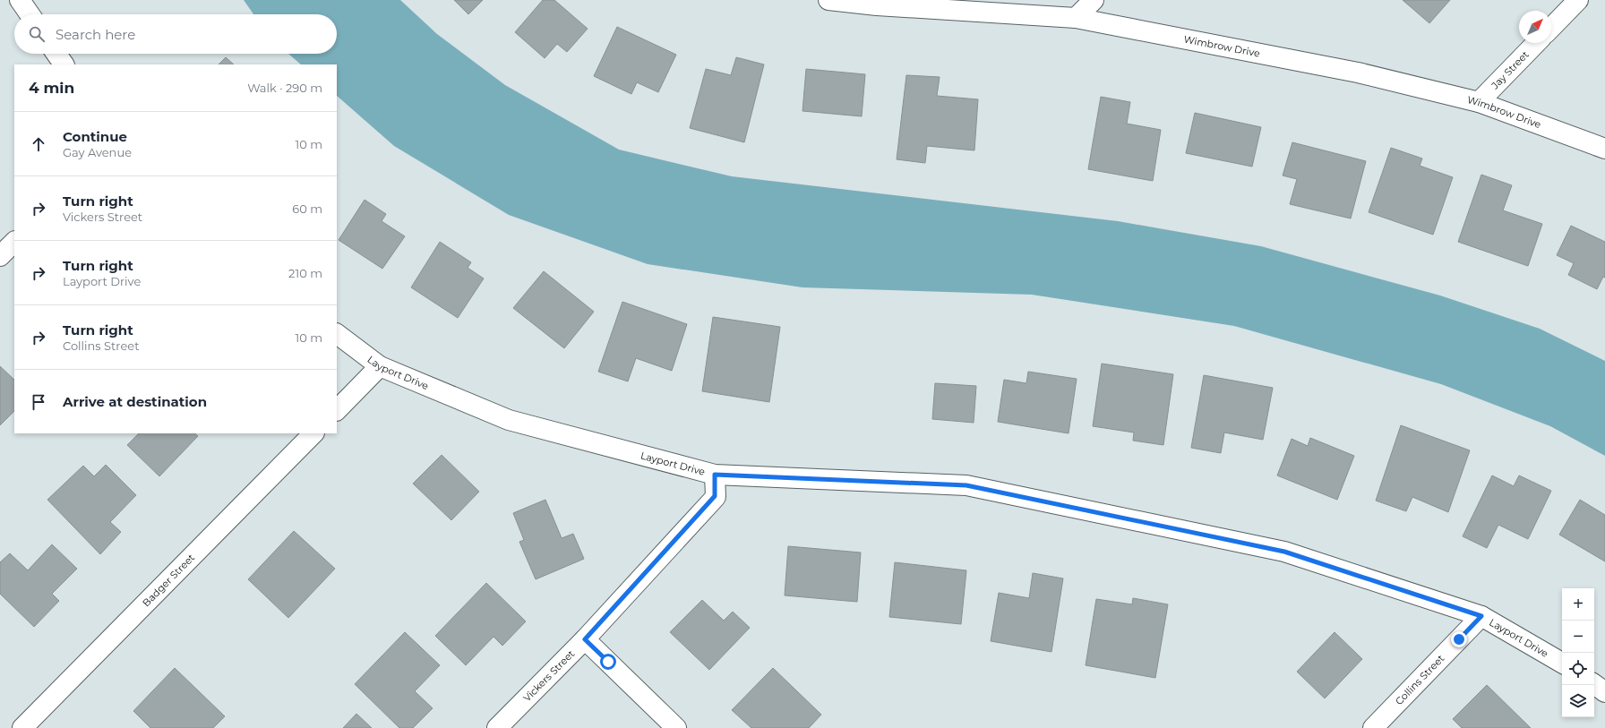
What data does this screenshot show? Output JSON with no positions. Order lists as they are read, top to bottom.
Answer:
{
  "streets": {
    "street": [
      "Wimbrow Drive",
      "Jay Street",
      "Layport Drive",
      "Badger Street",
      "Vickers Street",
      "Collins Street"
    ]
  },
  "crossings": [
    ["Wimbrow Drive", "Jay Street"],
    ["Layport Drive", "Vickers Street"],
    ["Layport Drive", "Collins Street"]
  ],
  "north": "top right",
  "page": {
    "search": "Search here",
    "heading": ["4 min", "Walk · 290 m"],
    "list": [
      ["Continue", "Gay Avenue", "10 m"],
      ["Turn right", "Vickers Street", "60 m"],
      ["Turn right", "Layport Drive", "210 m"],
      ["Turn right", "Collins Street", "10 m"],
      "Arrive at destination"
    ],
    "map_buttons": ["+", "−"]
  }
}
